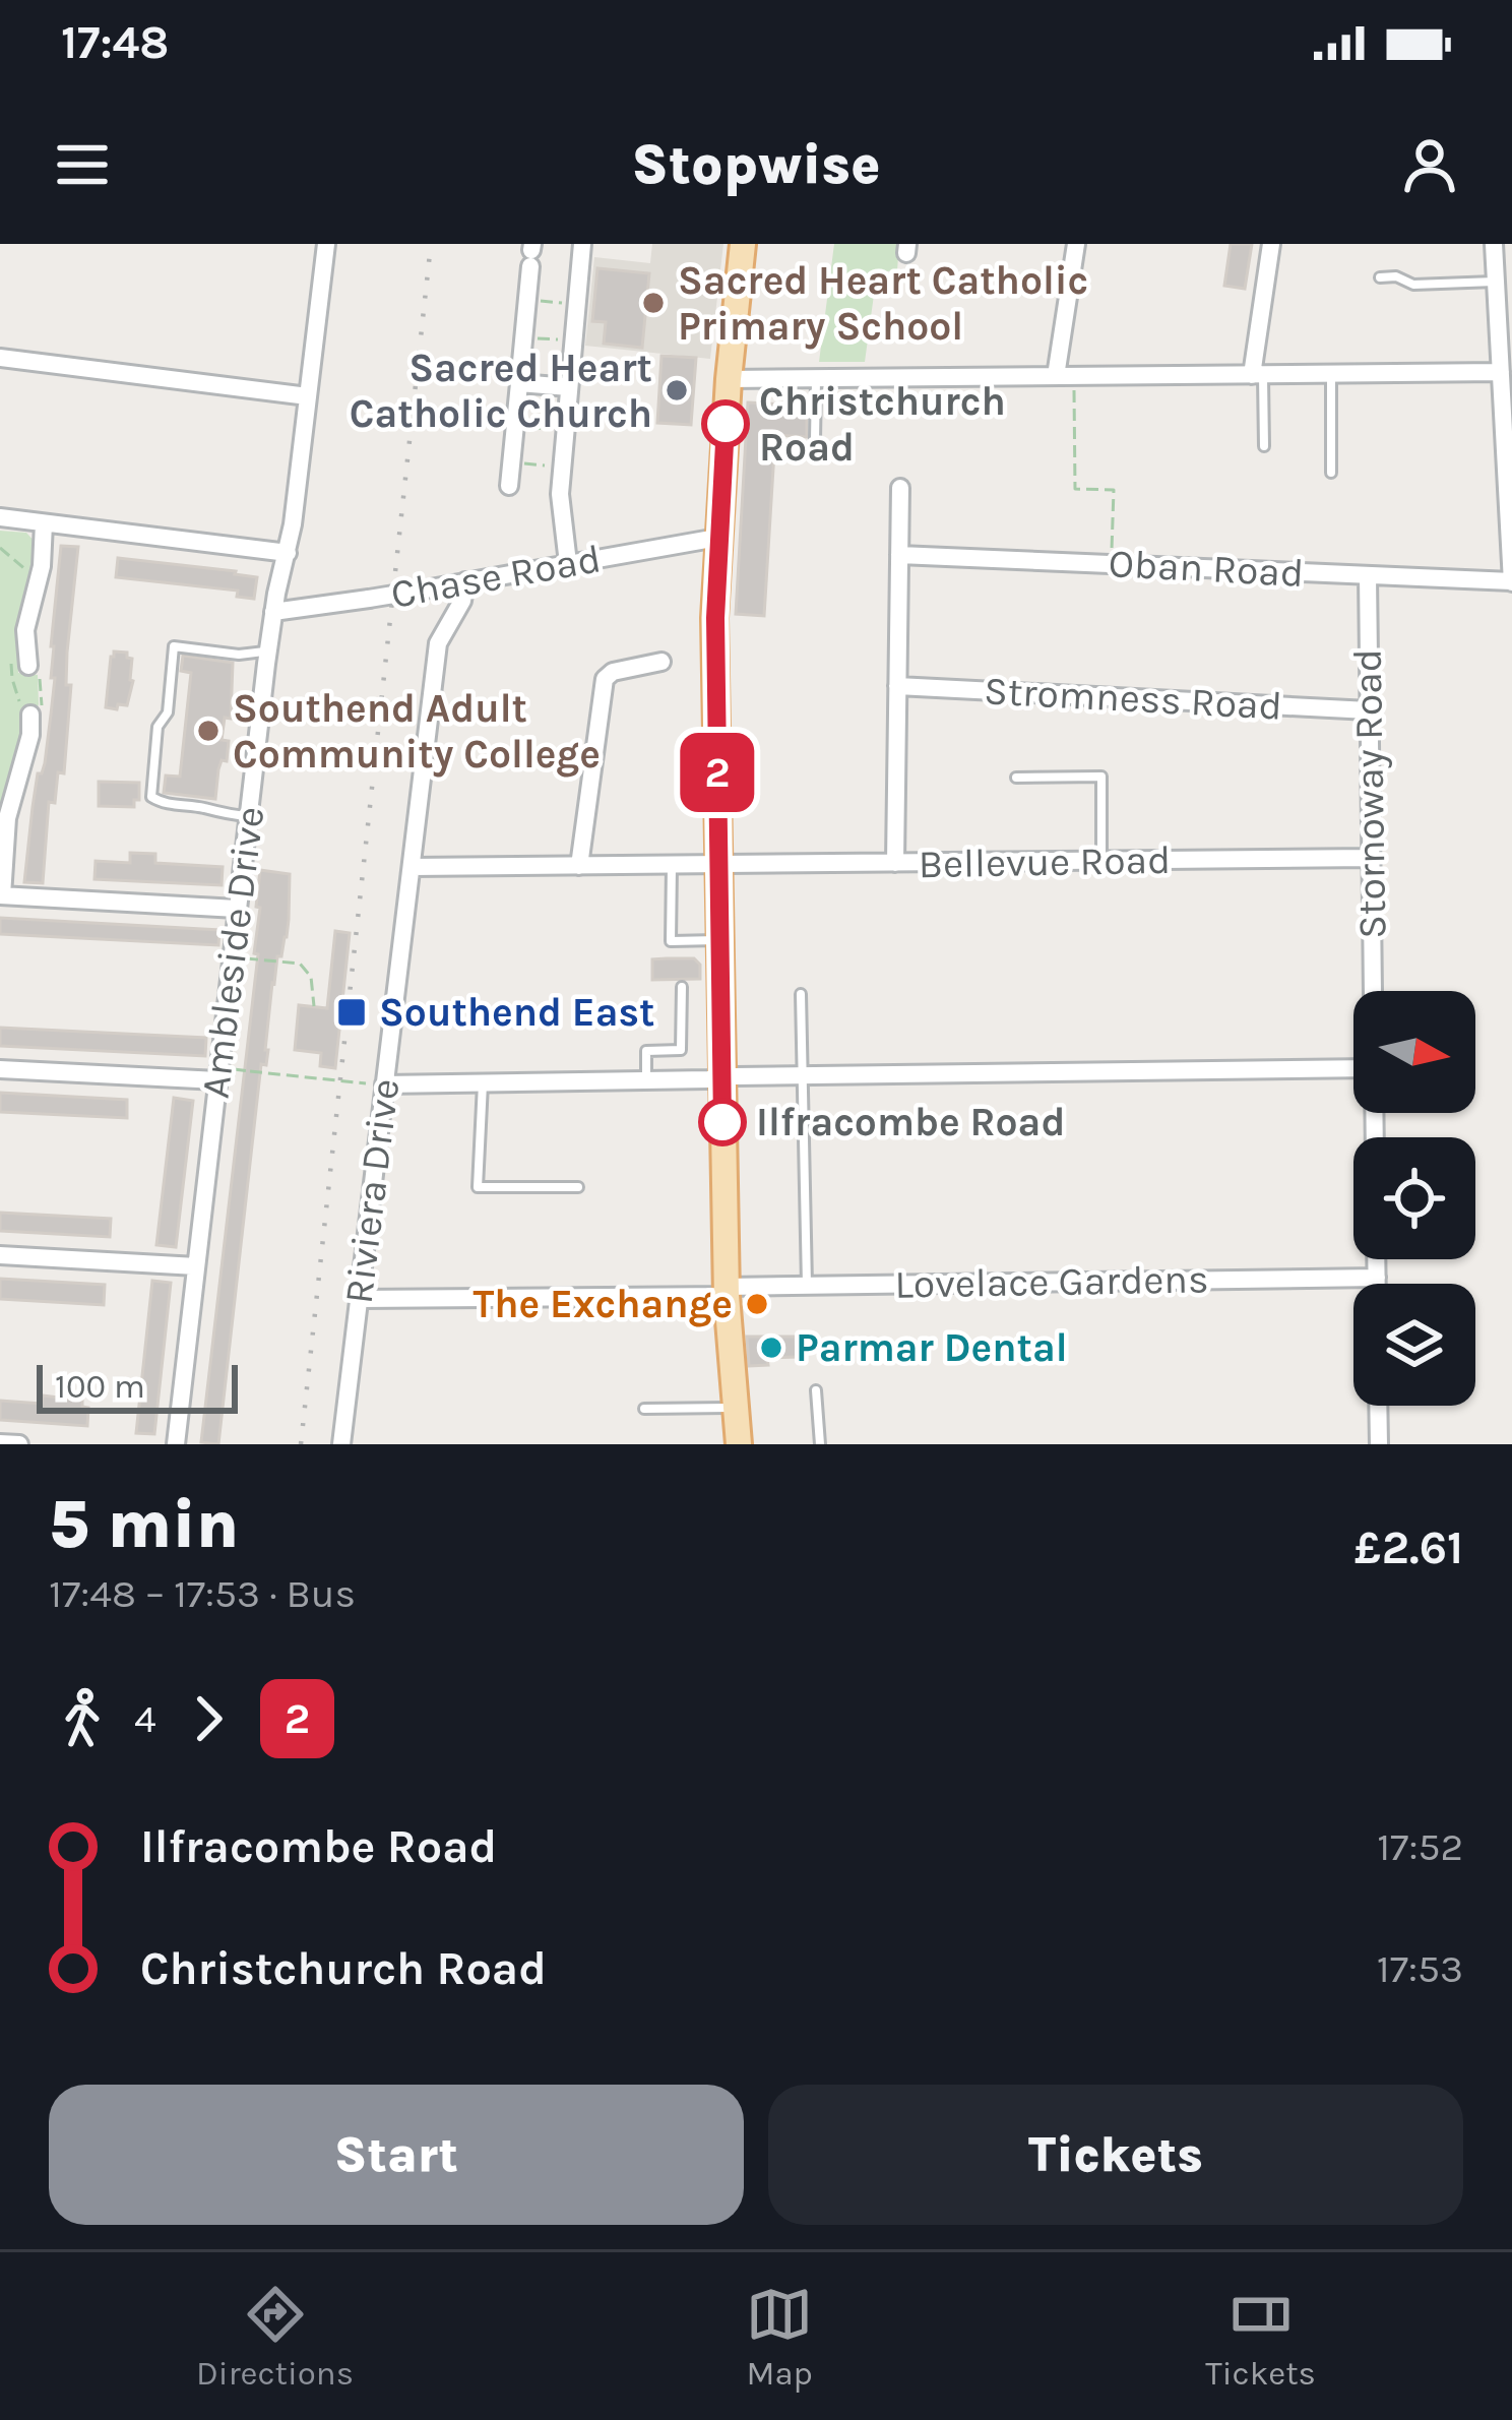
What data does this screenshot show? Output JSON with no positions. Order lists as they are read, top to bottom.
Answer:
{
  "streets": {
    "street": [
      "Oban Road",
      "Chase Road",
      "Stromness Road",
      "Stornoway Road",
      "Bellevue Road",
      "Ambleside Drive",
      "Riviera Drive",
      "Lovelace Gardens"
    ]
  },
  "crossings": [
    ["Oban Road", "Stornoway Road"],
    ["Chase Road", "Ambleside Drive"],
    ["Chase Road", "Riviera Drive"],
    ["Stromness Road", "Stornoway Road"],
    ["Stornoway Road", "Bellevue Road"],
    ["Bellevue Road", "Riviera Drive"],
    ["Riviera Drive", "Lovelace Gardens"]
  ],
  "places": {
    "other": [
      "Sacred Heart Catholic Primary School",
      "Sacred Heart Catholic Church",
      "Christchurch Road",
      "Southend Adult Community College",
      "Ilfracombe Road",
      "The Exchange",
      "Parmar Dental"
    ],
    "transit": ["Southend East"]
  },
  "lines": ["bus line 2"],
  "scale_bar": "100 m",
  "north": "right",
  "page": {
    "status": "17:48",
    "header": "Stopwise",
    "on_map": "2",
    "scale": "100 m",
    "heading": ["5 min", "17:48 – 17:53 · Bus", "£2.61"],
    "legs": ["4", "2"],
    "list": [
      {
        "name": "Ilfracombe Road",
        "value": "17:52"
      },
      {
        "name": "Christchurch Road",
        "value": "17:53"
      }
    ],
    "buttons": ["Start", "Tickets"],
    "tabs": ["Directions", "Map", "Tickets"]
  }
}
